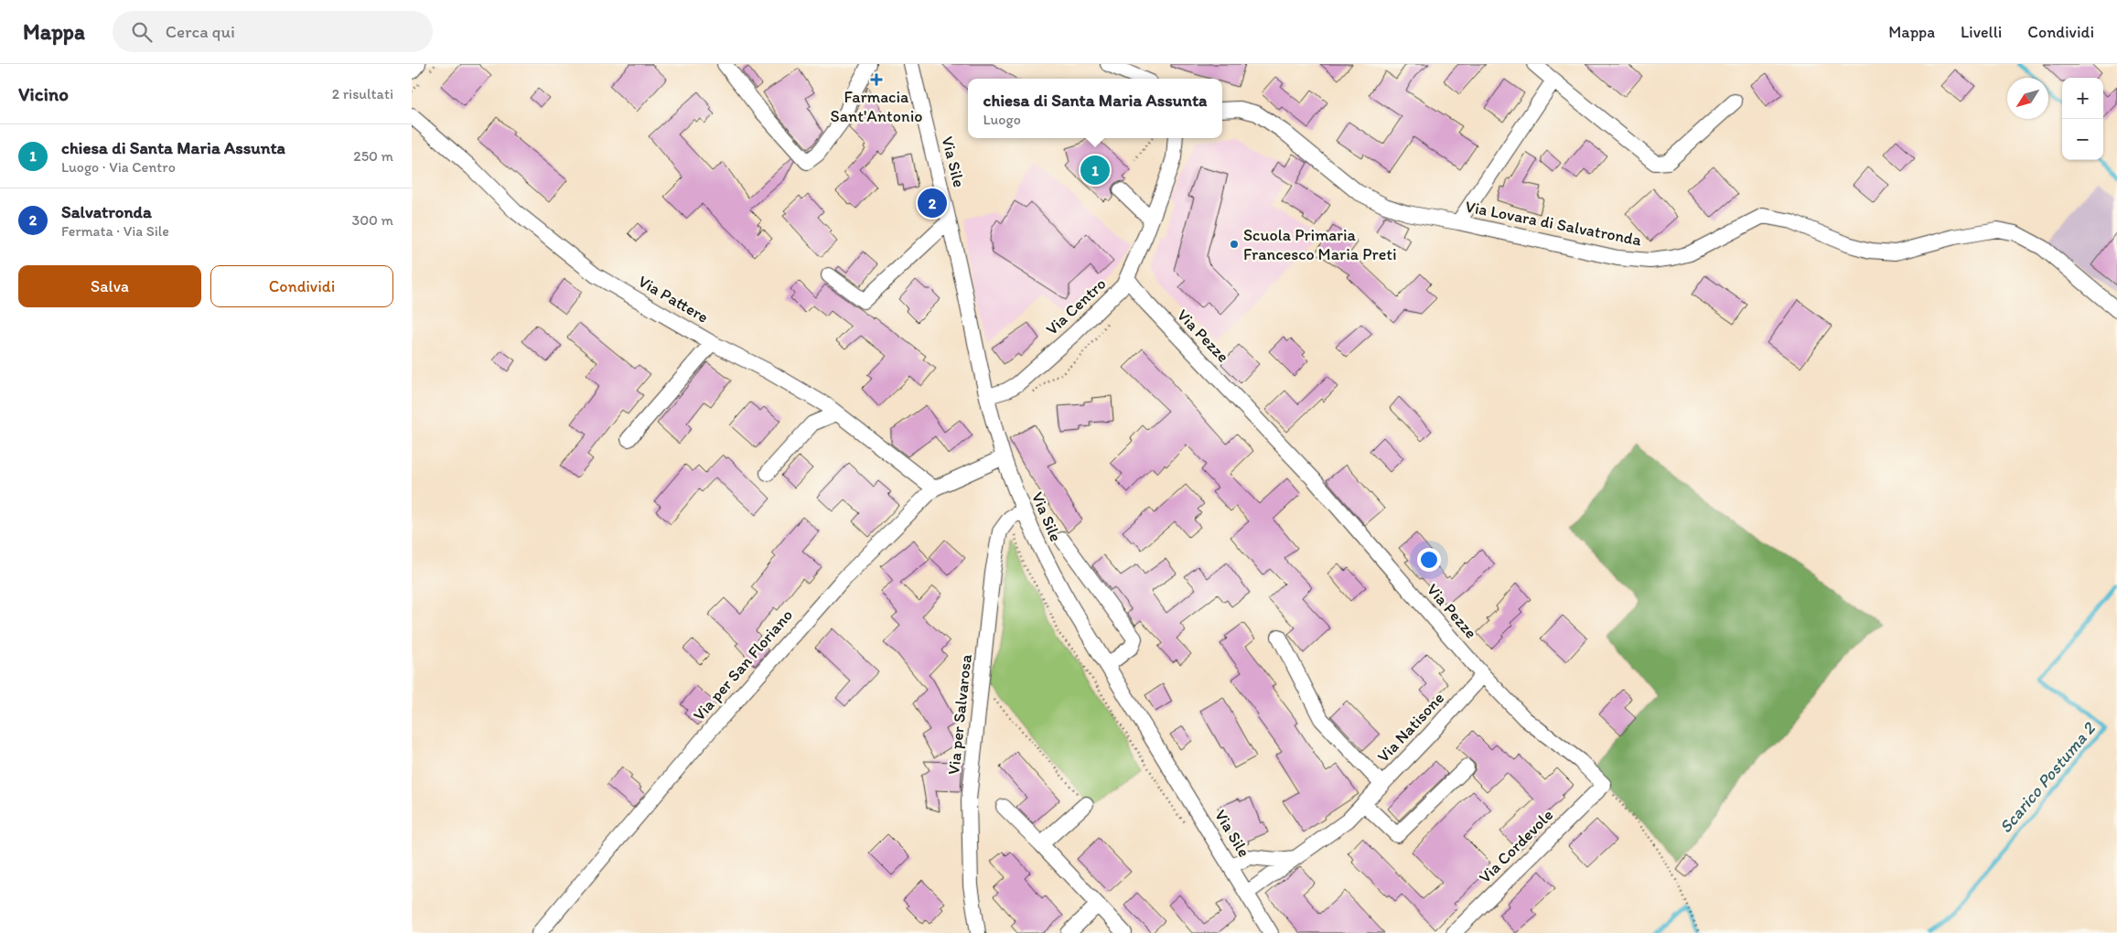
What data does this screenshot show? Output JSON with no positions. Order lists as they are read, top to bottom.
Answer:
{
  "streets": {
    "street": [
      "Via Sile",
      "Via Lovara di Salvatronda",
      "Via Pattere",
      "Via Centro",
      "Via Pezze",
      "Via per San Floriano",
      "Via per Salvarosa",
      "Via Natisone",
      "Via Cordevole"
    ]
  },
  "crossings": [
    ["Via Sile", "Via Centro"],
    ["Via Sile", "Via per San Floriano"],
    ["Via Sile", "Via per Salvarosa"],
    ["Via Sile", "Via Natisone"],
    ["Via Pattere", "Via per San Floriano"],
    ["Via Centro", "Via Pezze"],
    ["Via Pezze", "Via Natisone"],
    ["Via Pezze", "Via Cordevole"]
  ],
  "water": ["Scarico Postuma 2"],
  "places": {
    "health": ["Farmacia Sant'Antonio"],
    "other": ["Scuola Primaria Francesco Maria Preti"]
  },
  "north": "bottom left",
  "page": {
    "header": "Mappa",
    "search": "Cerca qui",
    "nav": ["Mappa", "Livelli", "Condividi"],
    "heading": ["Vicino", "2 risultati"],
    "map_buttons": ["+", "−"],
    "popup": ["chiesa di Santa Maria Assunta", "Luogo"],
    "list": [
      {
        "mark": "1",
        "name": "chiesa di Santa Maria Assunta",
        "note": "Luogo · Via Centro",
        "value": "250 m"
      },
      {
        "mark": "2",
        "name": "Salvatronda",
        "note": "Fermata · Via Sile",
        "value": "300 m"
      }
    ],
    "pins": ["1", "2"],
    "buttons": ["Salva", "Condividi"]
  }
}
